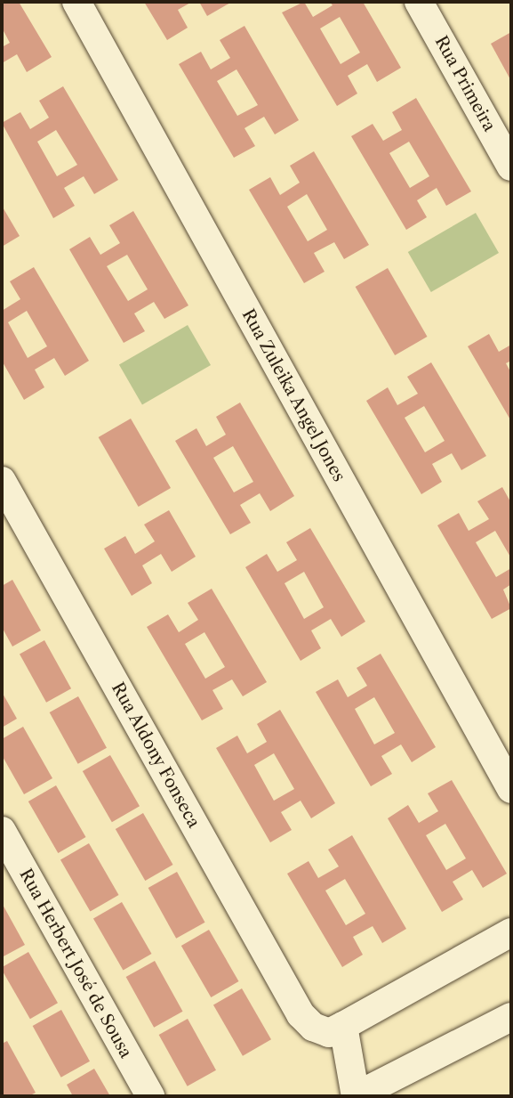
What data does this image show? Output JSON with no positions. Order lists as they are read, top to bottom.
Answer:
{
  "streets": {
    "street": [
      "Rua Primeira",
      "Rua Zuleika Angel Jones",
      "Rua Aldony Fonseca",
      "Rua Herbert José de Sousa"
    ]
  }
}
